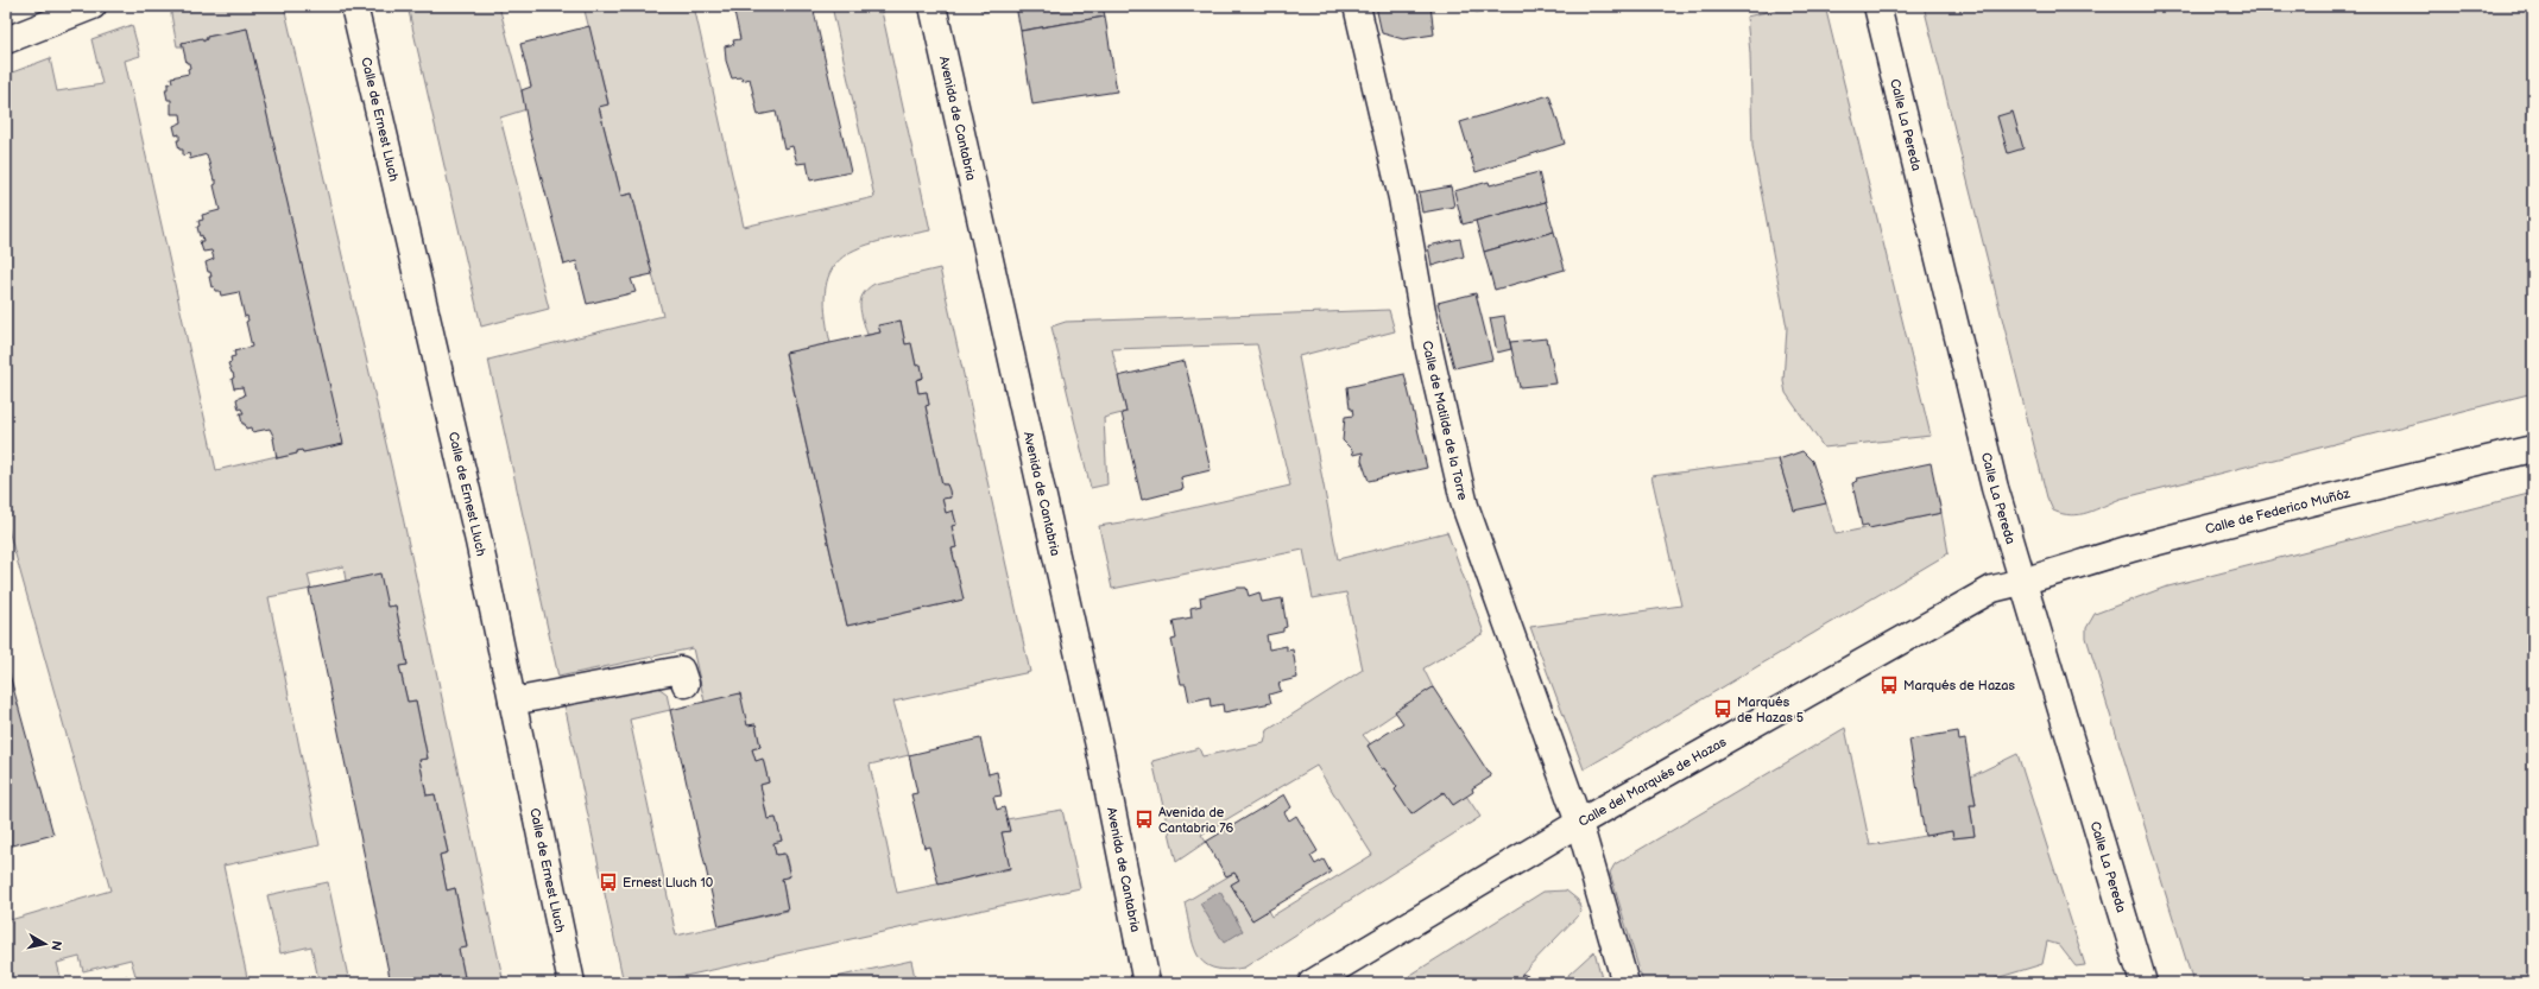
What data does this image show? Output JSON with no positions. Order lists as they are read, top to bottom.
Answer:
{
  "streets": {
    "street": [
      "Calle de Ernest Lluch",
      "Avenida de Cantabria",
      "Calle La Pereda",
      "Calle de Matilde de la Torre",
      "Calle de Federico Muñóz",
      "Calle del Marqués de Hazas"
    ]
  },
  "crossings": [
    ["Calle La Pereda", "Calle de Federico Muñóz"],
    ["Calle La Pereda", "Calle del Marqués de Hazas"],
    ["Calle de Matilde de la Torre", "Calle del Marqués de Hazas"],
    ["Calle de Federico Muñóz", "Calle del Marqués de Hazas"]
  ],
  "places": {
    "bus stop": [
      "Marqués de Hazas",
      "Marqués de Hazas 5",
      "Avenida de Cantabria 76",
      "Ernest Lluch 10"
    ]
  },
  "north": "right"
}
